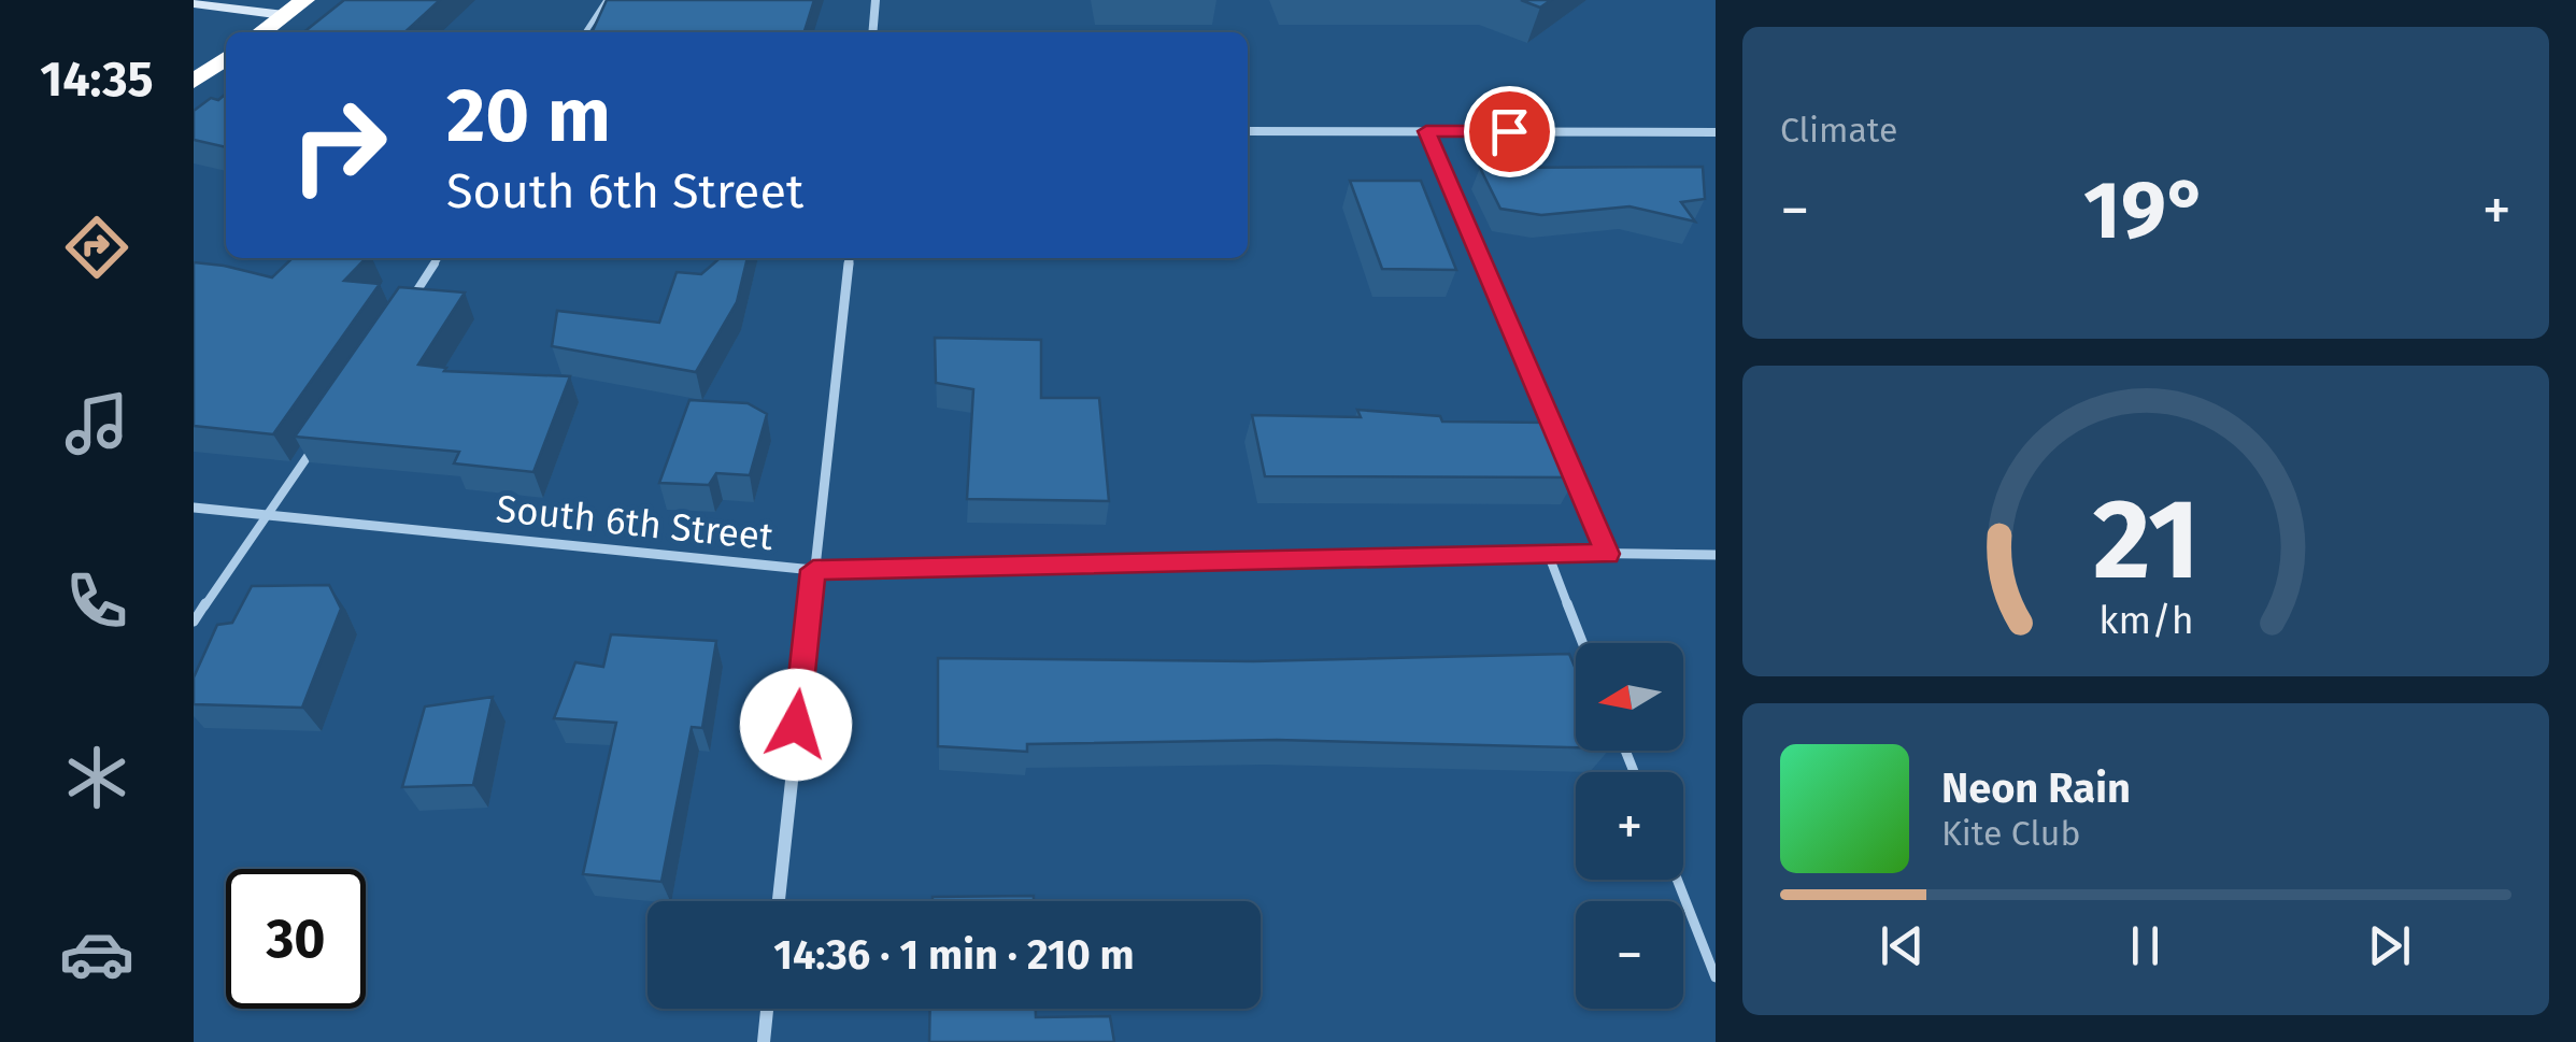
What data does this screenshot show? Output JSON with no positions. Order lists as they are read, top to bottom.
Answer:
{
  "streets": {
    "street": ["South 6th Street"]
  },
  "north": "left",
  "page": {
    "tabs": "14:35",
    "tile": "Climate",
    "turn": ["20 m", "South 6th Street"],
    "heat": ["−", "19°", "+"],
    "map_buttons": ["+", "−"],
    "song": ["Neon Rain", "Kite Club"],
    "limit": "30",
    "trip": "14:36 · 1 min · 210 m",
    "gauge": ["21", "km/h"]
  }
}
